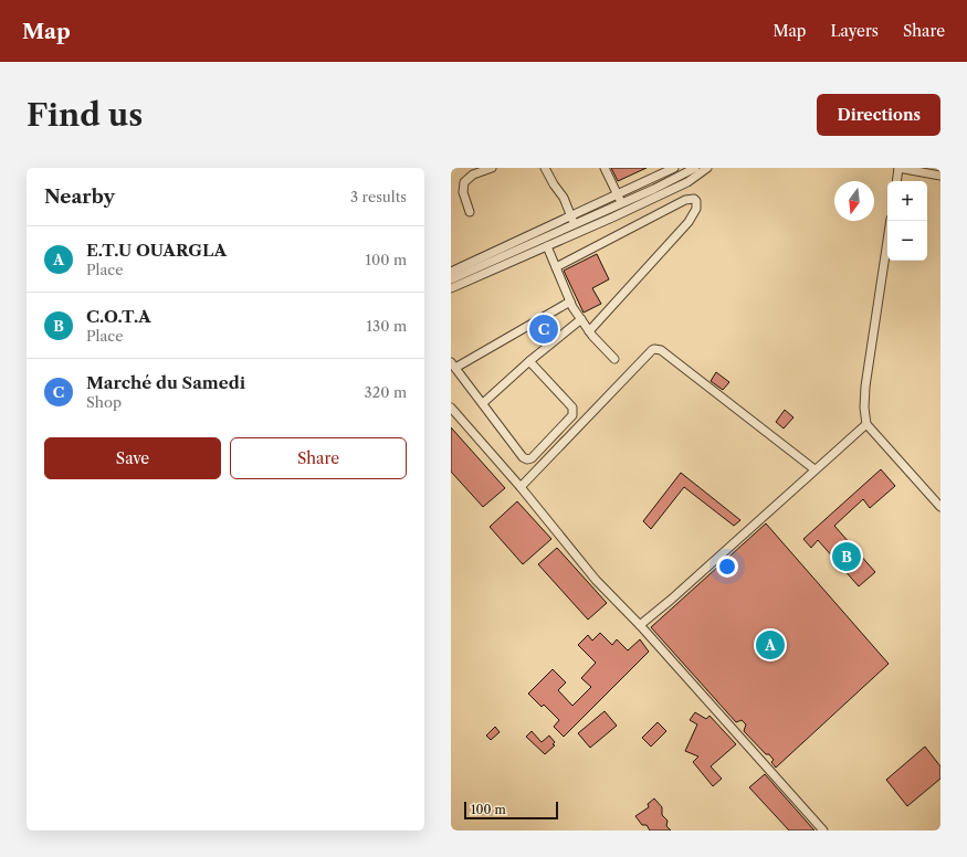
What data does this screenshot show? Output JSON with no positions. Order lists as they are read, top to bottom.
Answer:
{
  "scale_bar": "100 m",
  "north": "bottom",
  "page": {
    "header": "Map",
    "nav": ["Map", "Layers", "Share"],
    "buttons": [
      "Directions",
      ["Save", "Share"]
    ],
    "title": "Find us",
    "heading": ["Nearby", "3 results"],
    "map_buttons": ["+", "−"],
    "list": [
      {
        "mark": "A",
        "name": "E.T.U OUARGLA",
        "note": "Place",
        "value": "100 m"
      },
      {
        "mark": "B",
        "name": "C.O.T.A",
        "note": "Place",
        "value": "130 m"
      },
      {
        "mark": "C",
        "name": "Marché du Samedi",
        "note": "Shop",
        "value": "320 m"
      }
    ],
    "pins": ["C", "B", "A"],
    "scale": "100 m"
  }
}
